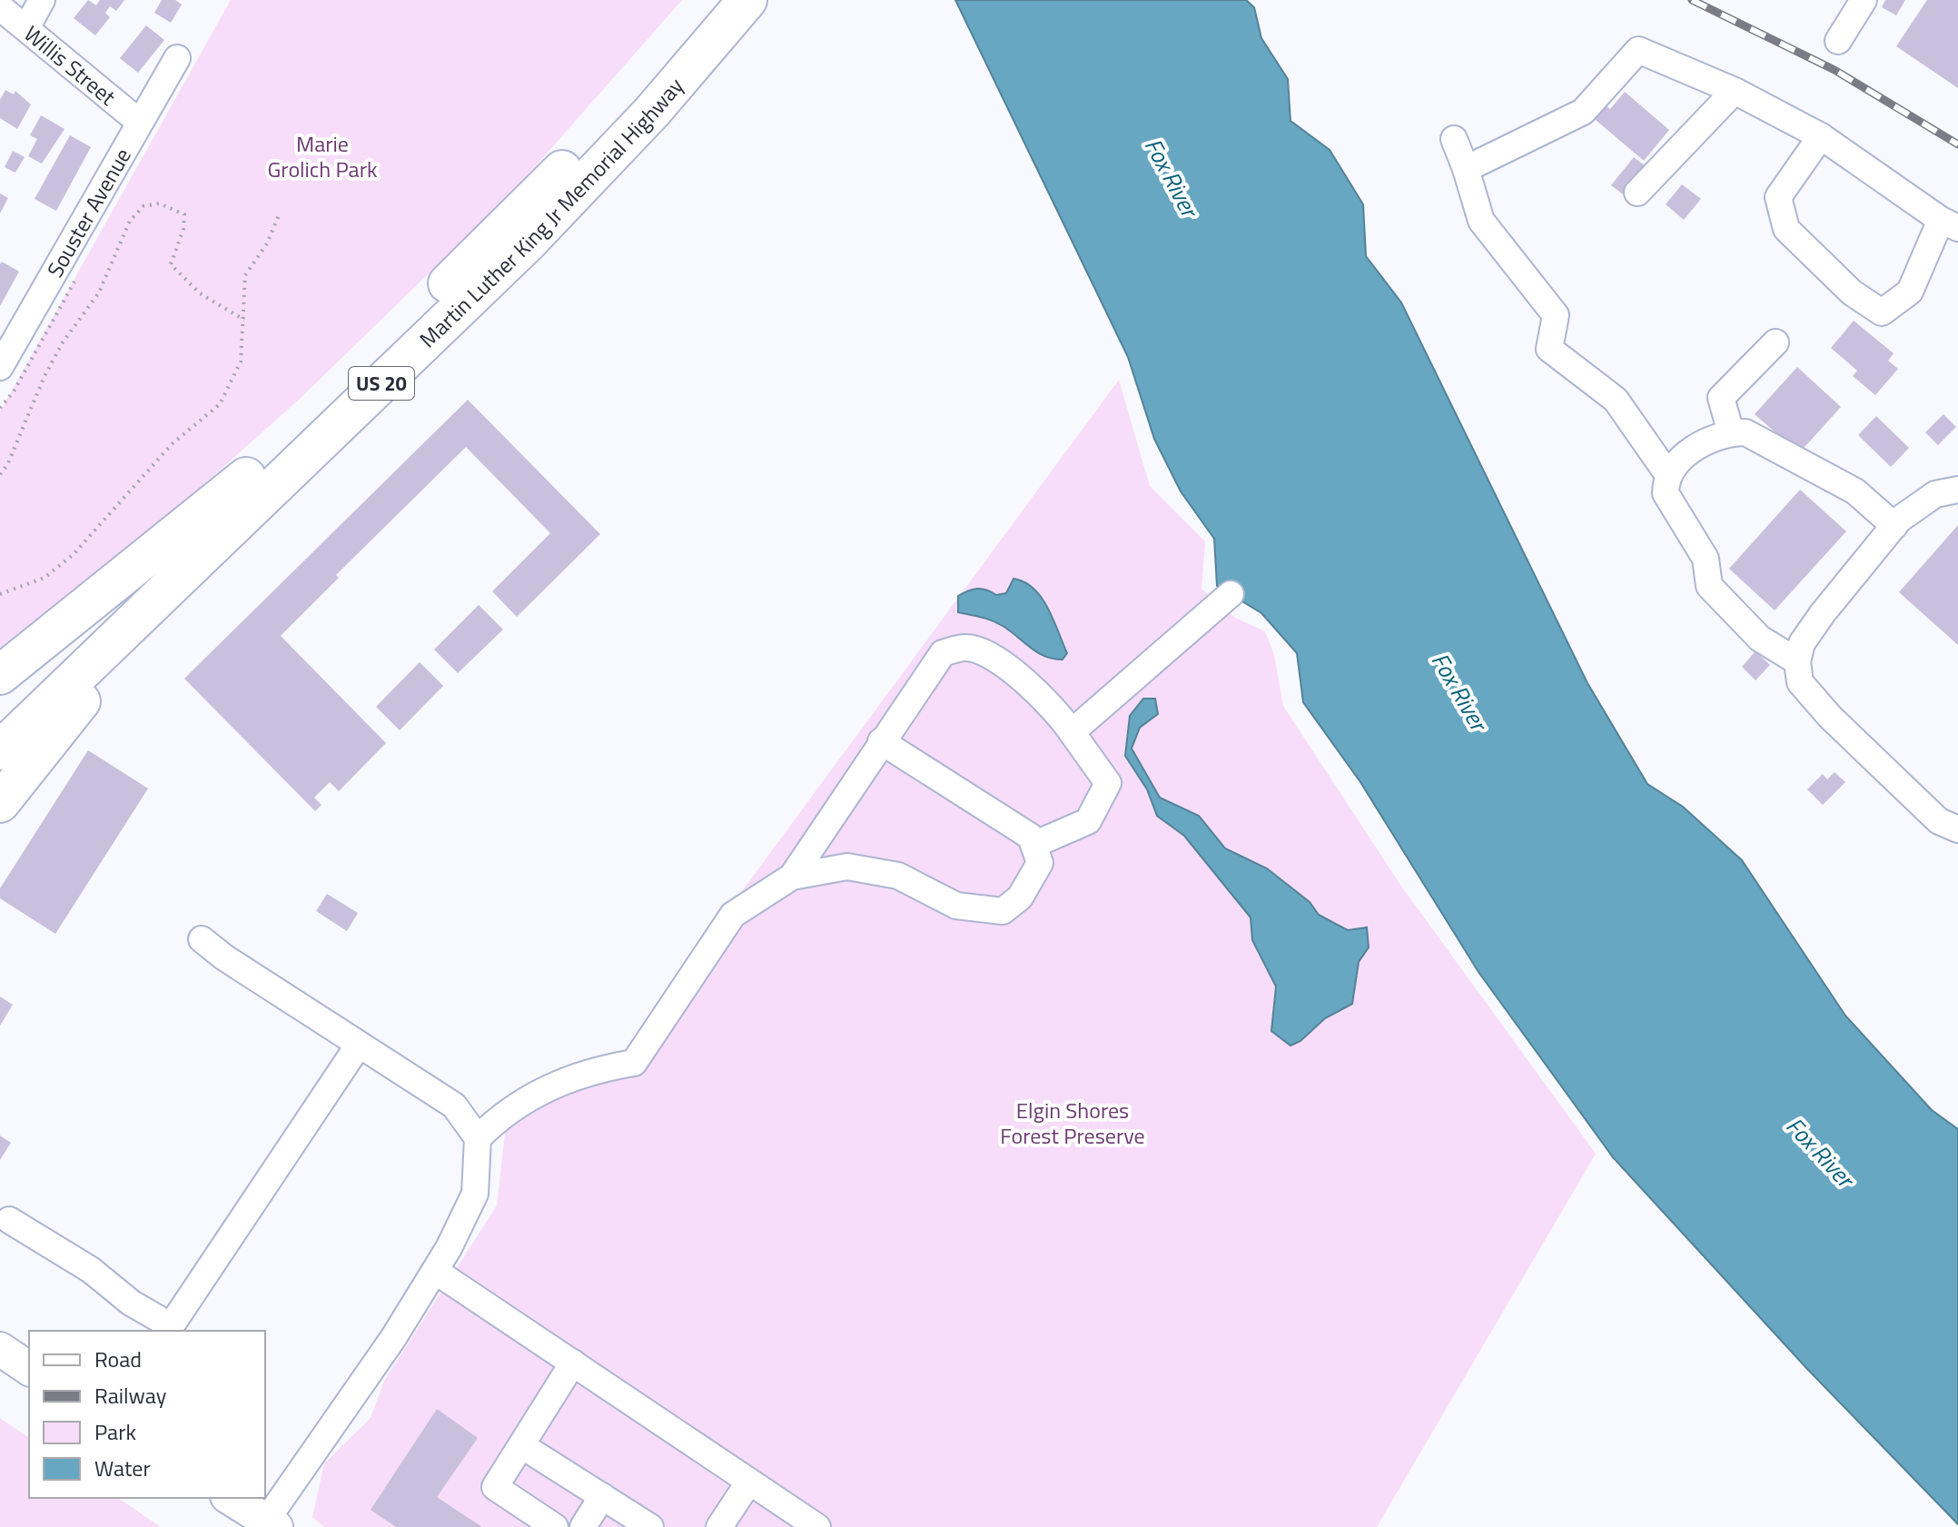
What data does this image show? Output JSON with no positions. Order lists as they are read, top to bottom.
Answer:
{
  "streets": {
    "highway": ["Martin Luther King Jr Memorial Highway", "US 20"],
    "street": ["Willis Street", "Souster Avenue"]
  },
  "crossings": [
    ["Willis Street", "Souster Avenue"]
  ],
  "water": ["Fox River"],
  "parks": ["Marie Grolich Park", "Elgin Shores Forest Preserve"],
  "legend": [
    "Road",
    "Railway",
    "Park",
    "Water"
  ]
}
